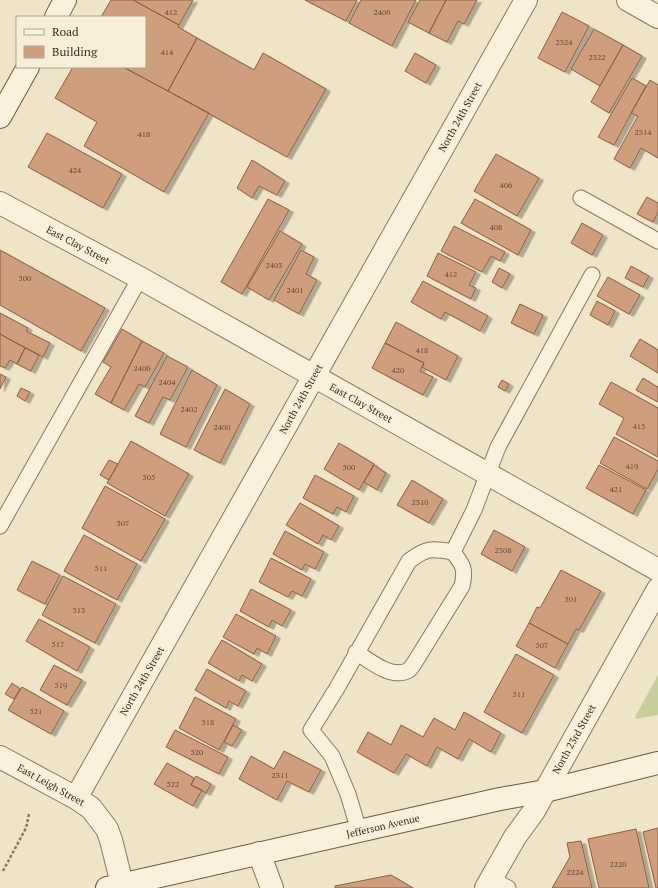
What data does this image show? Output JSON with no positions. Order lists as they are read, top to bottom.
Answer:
{
  "streets": {
    "street": [
      "North 24th Street",
      "East Clay Street",
      "North 23rd Street",
      "East Leigh Street",
      "Jefferson Avenue"
    ]
  },
  "crossings": [
    ["North 24th Street", "East Clay Street"],
    ["North 24th Street", "East Leigh Street"],
    ["North 23rd Street", "Jefferson Avenue"],
    ["East Leigh Street", "Jefferson Avenue"]
  ],
  "house_numbers": [
    "412",
    "2406",
    "2324",
    "414",
    "2322",
    "2314",
    "418",
    "424",
    "406",
    "408",
    "2403",
    "412",
    "500",
    "2401",
    "418",
    "2406",
    "420",
    "2404",
    "2402",
    "415",
    "2400",
    "419",
    "500",
    "505",
    "421",
    "2310",
    "507",
    "2308",
    "511",
    "501",
    "513",
    "517",
    "507",
    "519",
    "511",
    "521",
    "518",
    "520",
    "2311",
    "522",
    "2220",
    "2224"
  ],
  "legend": ["Road", "Building"]
}
